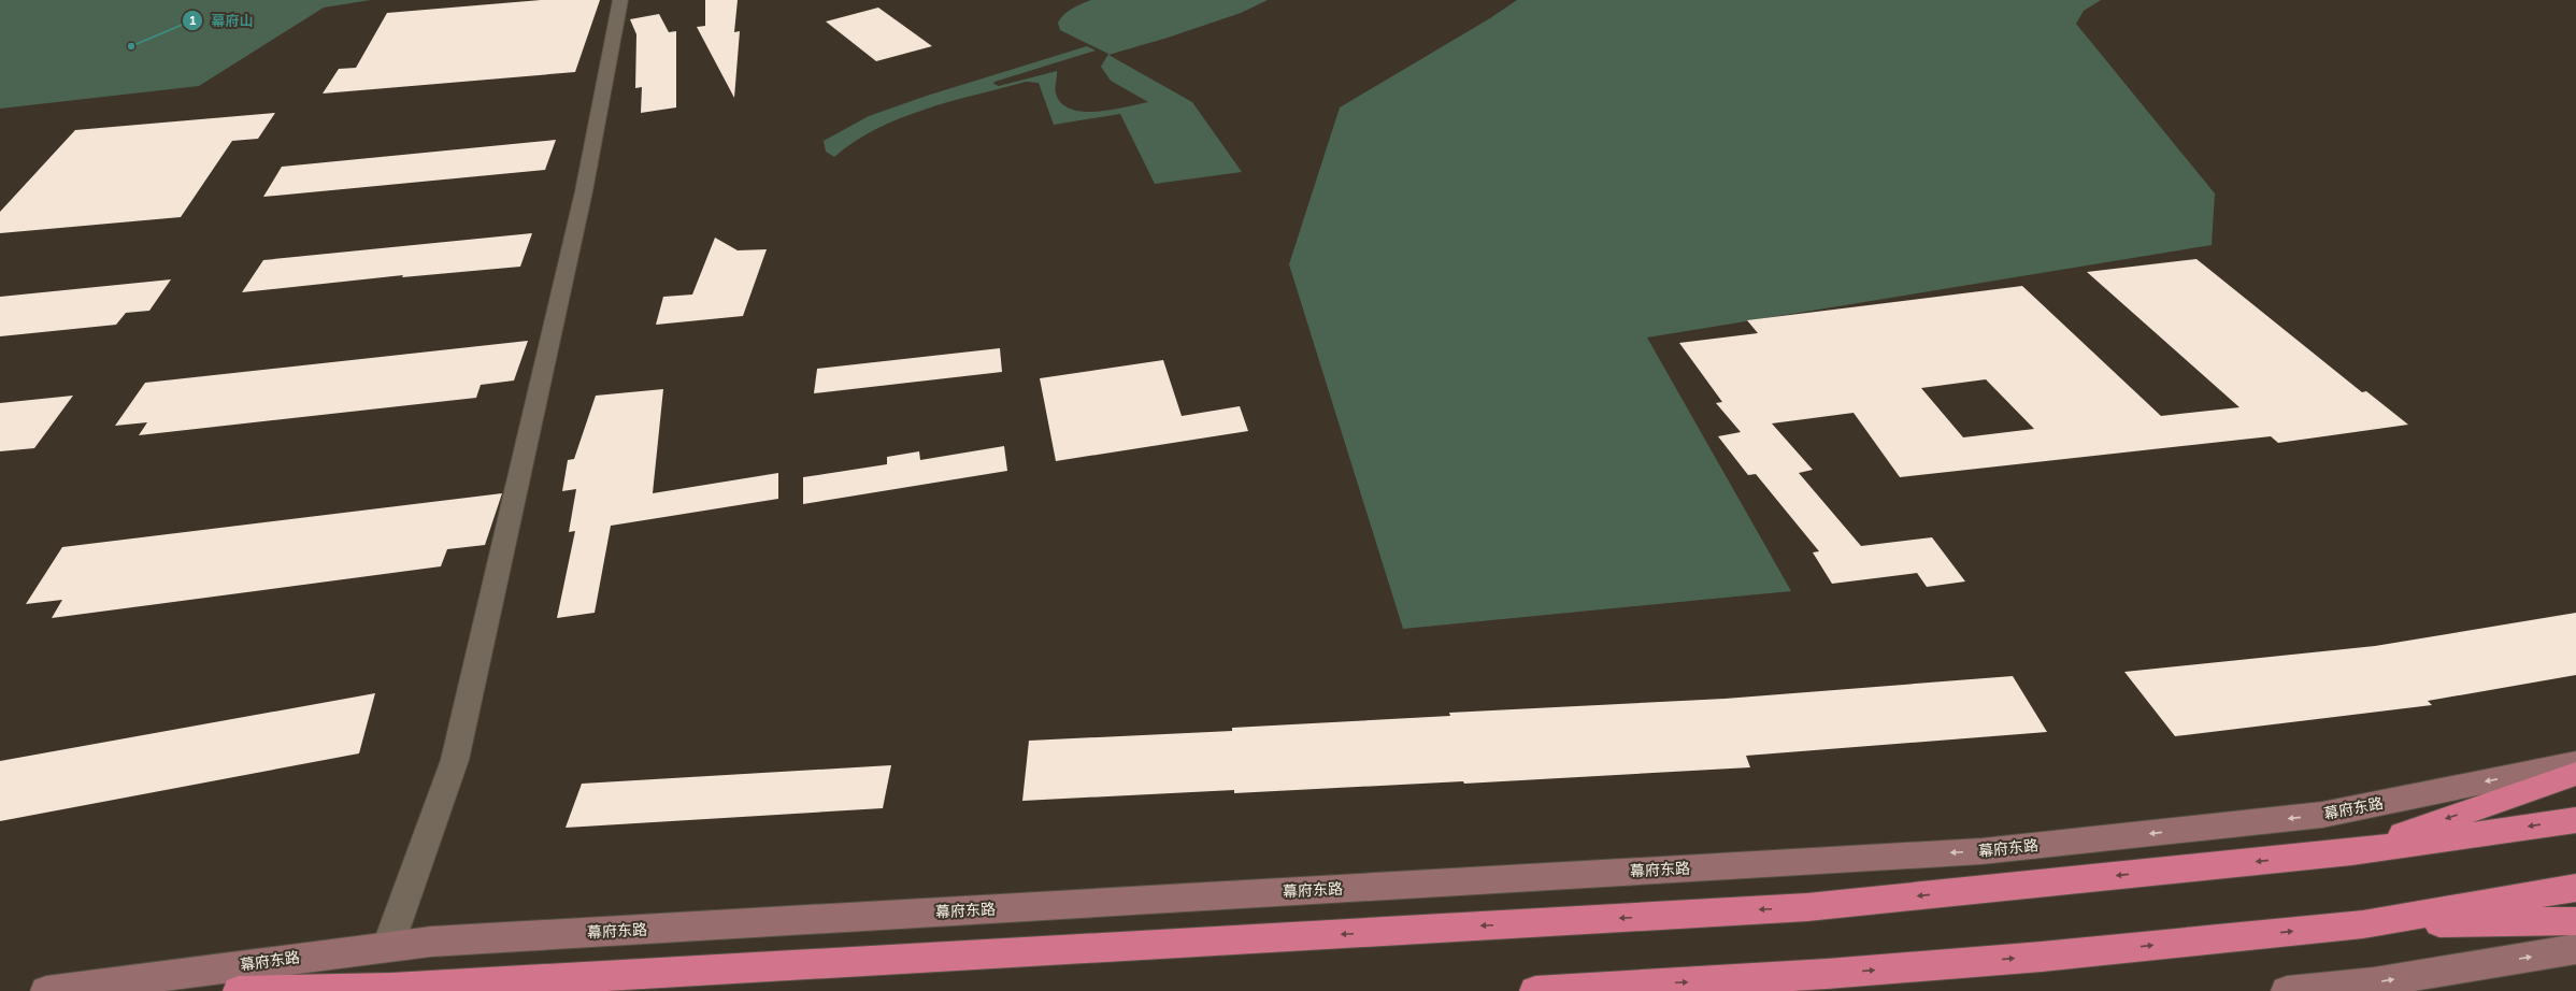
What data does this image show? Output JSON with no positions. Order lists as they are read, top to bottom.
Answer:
{
  "streets": {
    "main road": ["幕府东路"]
  },
  "one_way": ["幕府东路"],
  "places": ["幕府山"]
}
